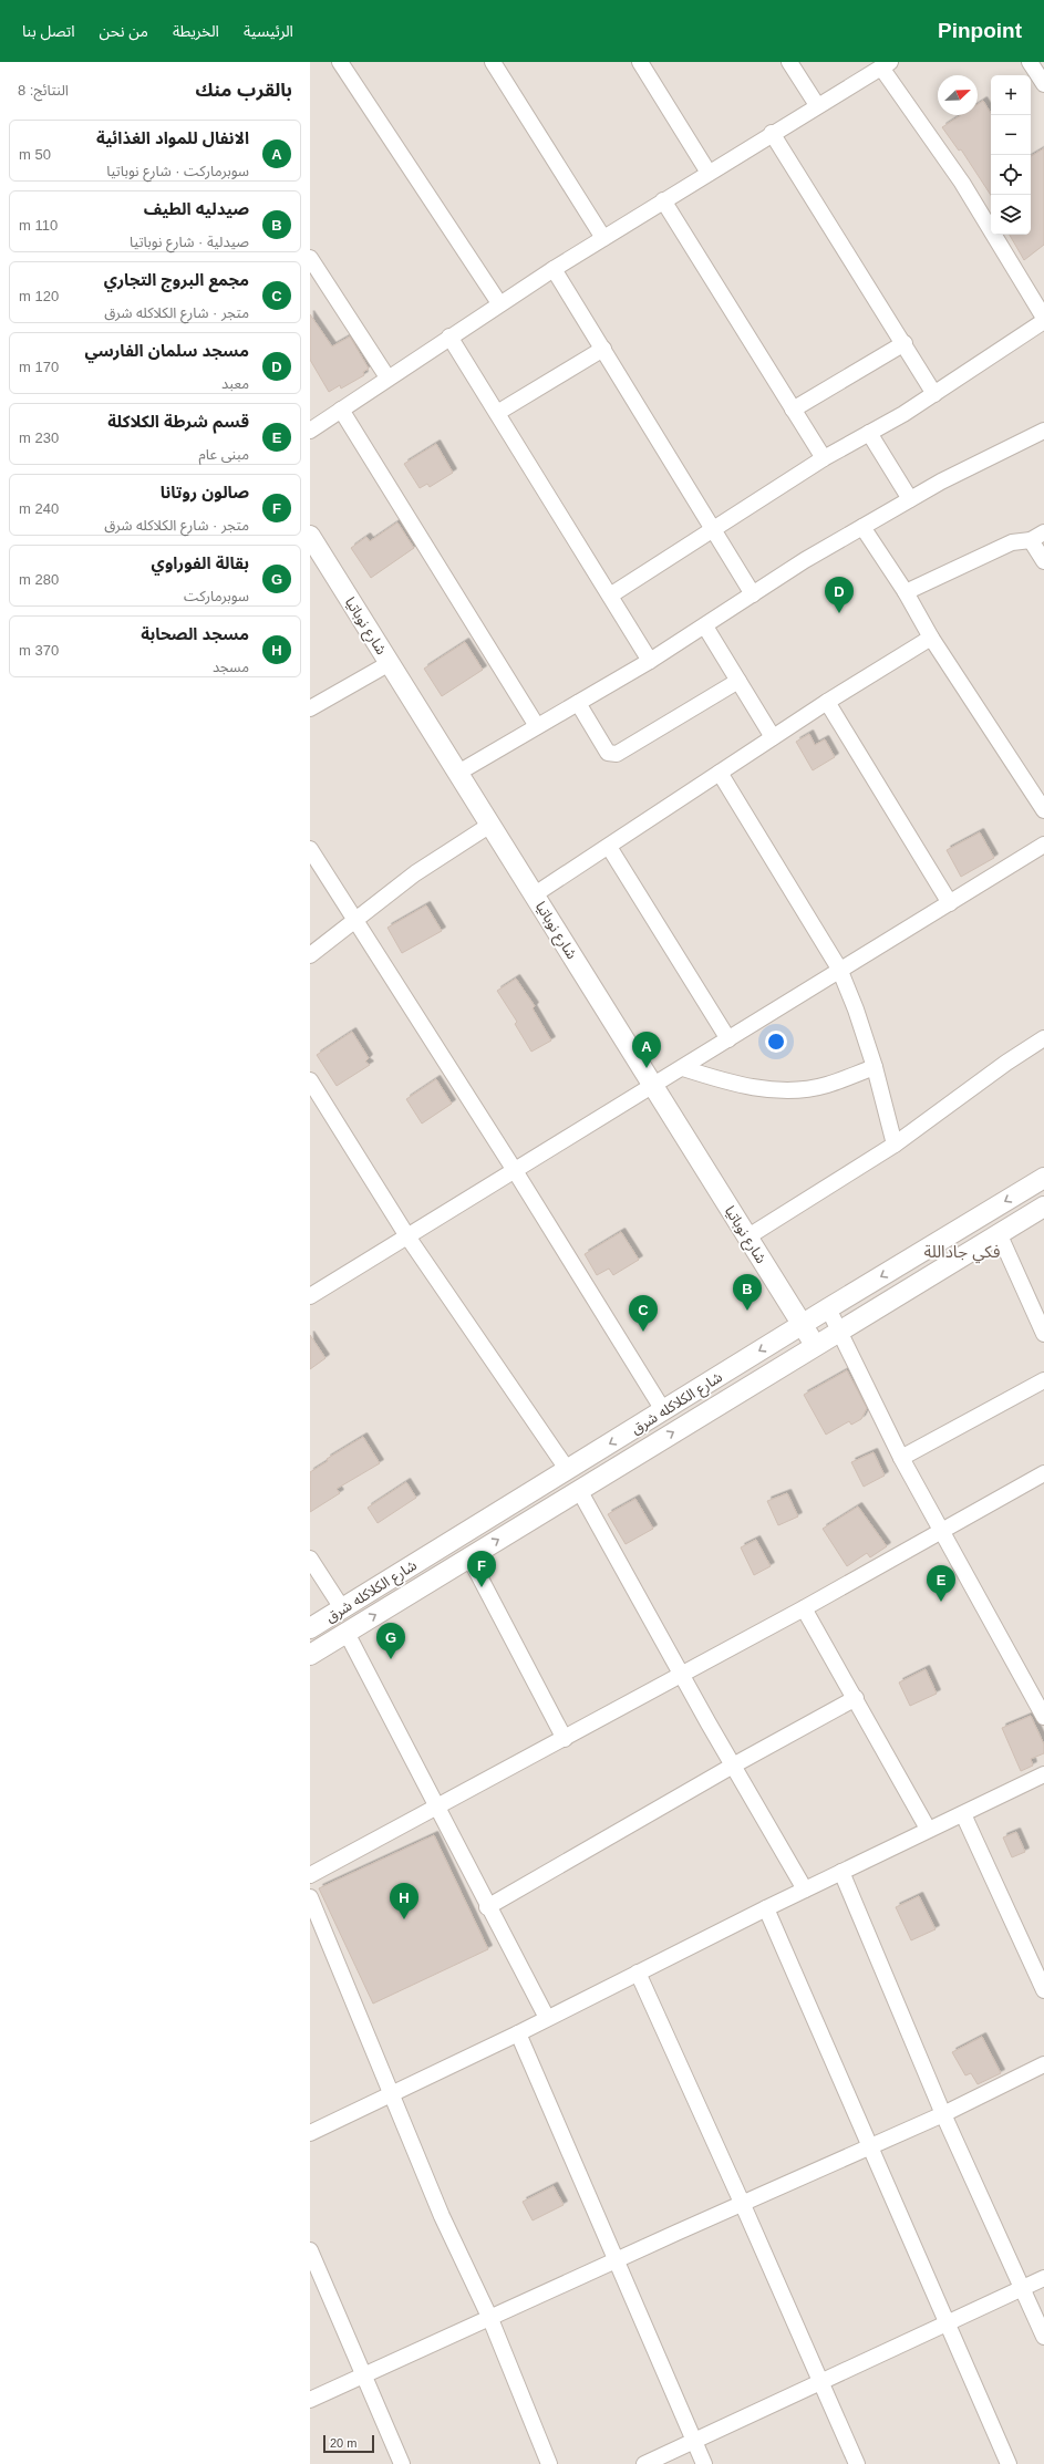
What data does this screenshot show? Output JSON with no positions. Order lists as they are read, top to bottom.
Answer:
{
  "streets": {
    "street": ["شارع نوباتيا", "شارع الكلاكله شرق"]
  },
  "crossings": [
    ["شارع نوباتيا", "شارع الكلاكله شرق"]
  ],
  "districts": ["فكي جاداللة"],
  "scale_bar": "20 m",
  "north": "top right",
  "page": {
    "header": "Pinpoint",
    "nav": [
      "الرئيسية",
      "الخريطة",
      "من نحن",
      "اتصل بنا"
    ],
    "heading": ["بالقرب منك", "النتائج: 8"],
    "map_buttons": ["+", "−"],
    "list": [
      {
        "mark": "A",
        "name": "الانفال للمواد الغذائية",
        "note": "سوبرماركت · شارع نوباتيا",
        "value": "50 m"
      },
      {
        "mark": "B",
        "name": "صيدليه الطيف",
        "note": "صيدلية · شارع نوباتيا",
        "value": "110 m"
      },
      {
        "mark": "C",
        "name": "مجمع البروج التجاري",
        "note": "متجر · شارع الكلاكله شرق",
        "value": "120 m"
      },
      {
        "mark": "D",
        "name": "مسجد سلمان الفارسي",
        "note": "معبد",
        "value": "170 m"
      },
      {
        "mark": "E",
        "name": "قسم شرطة الكلاكلة",
        "note": "مبنى عام",
        "value": "230 m"
      },
      {
        "mark": "F",
        "name": "صالون روتانا",
        "note": "متجر · شارع الكلاكله شرق",
        "value": "240 m"
      },
      {
        "mark": "G",
        "name": "بقالة الفوراوي",
        "note": "سوبرماركت",
        "value": "280 m"
      },
      {
        "mark": "H",
        "name": "مسجد الصحابة",
        "note": "مسجد",
        "value": "370 m"
      }
    ],
    "pins": [
      "D",
      "A",
      "B",
      "C",
      "F",
      "E",
      "G",
      "H"
    ],
    "scale": "20 m"
  }
}
